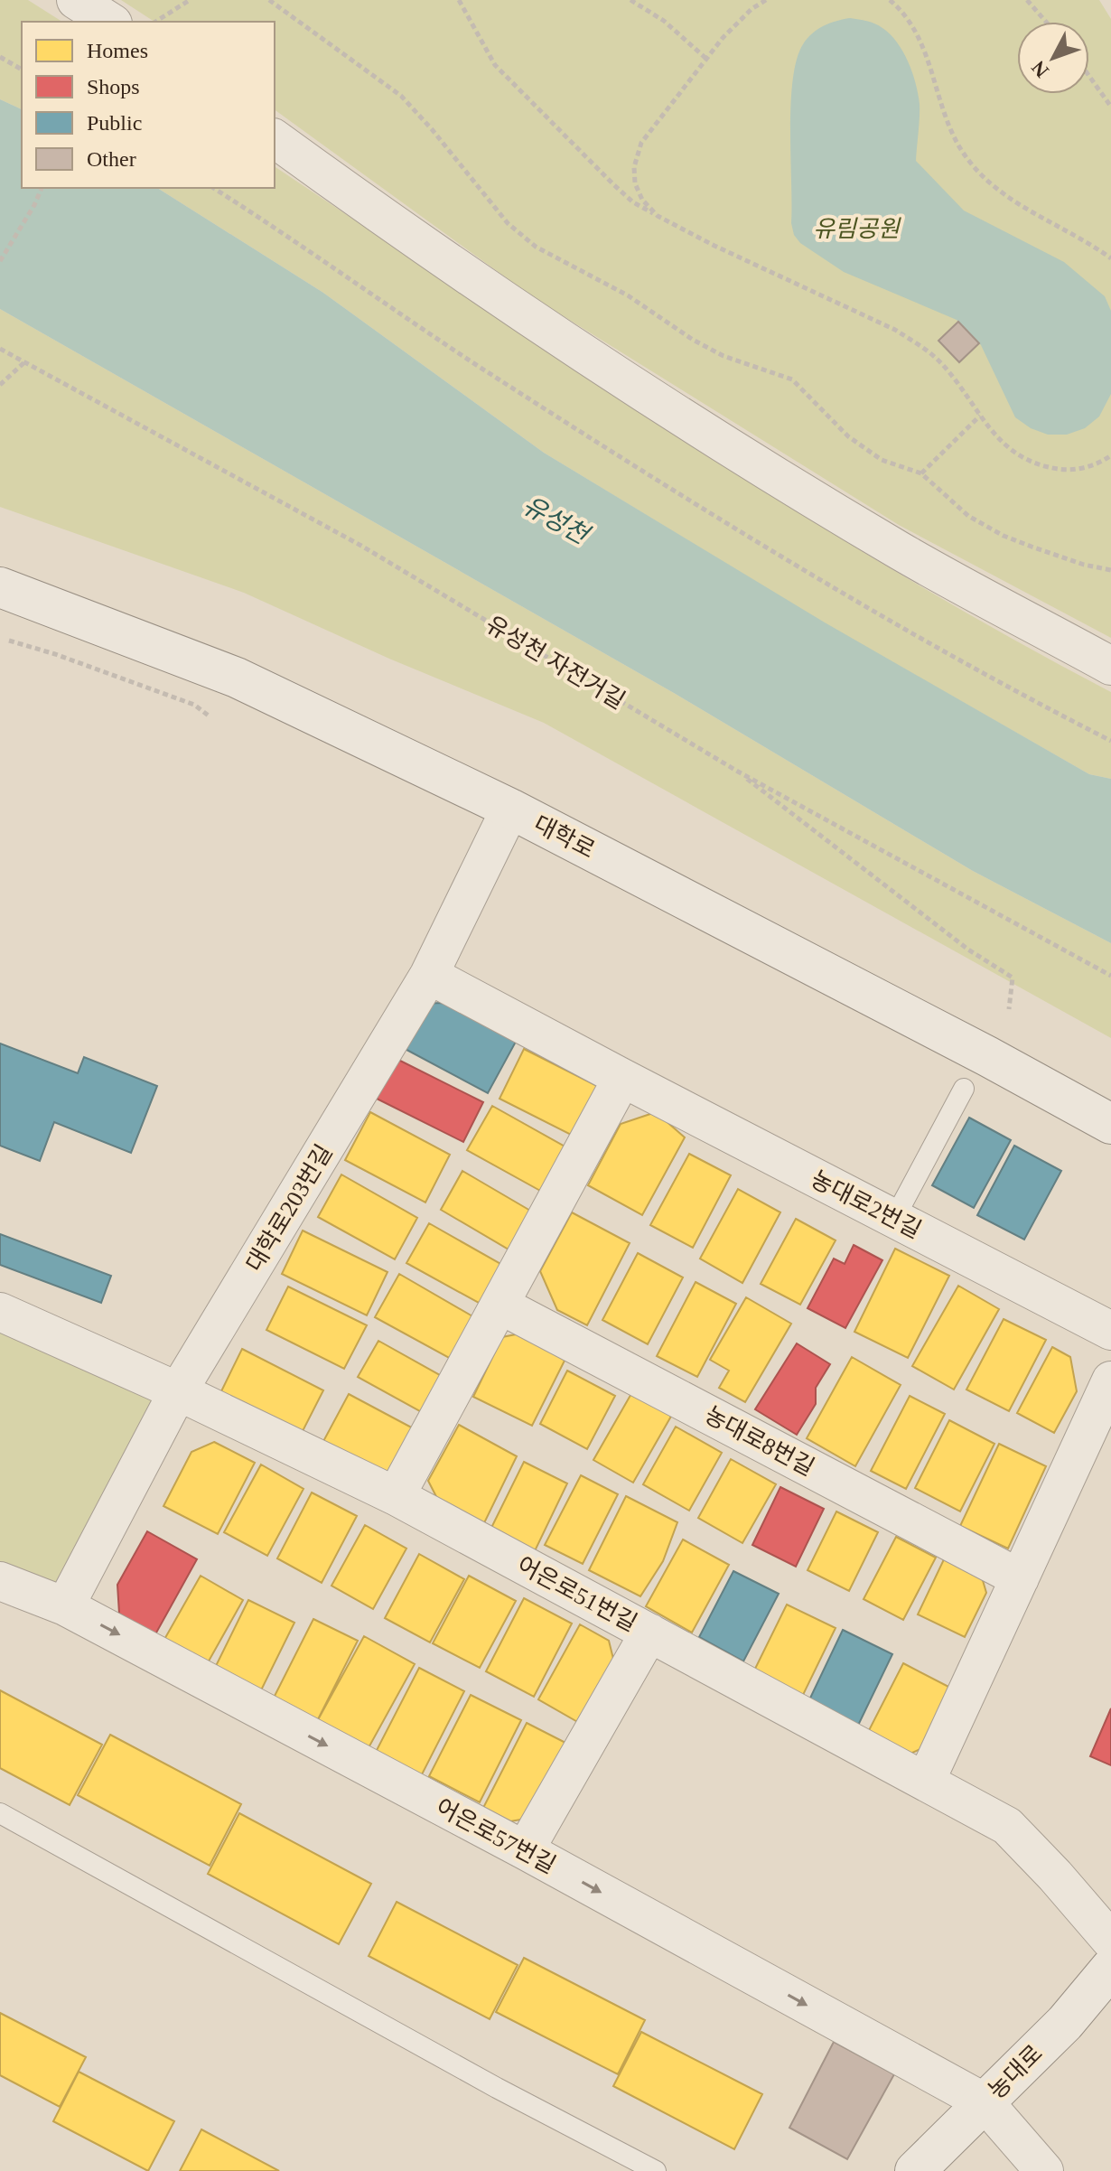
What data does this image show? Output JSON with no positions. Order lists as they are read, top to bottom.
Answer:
{
  "streets": {
    "main road": ["대학로", "농대로"],
    "street": [
      "농대로2번길",
      "대학로203번길",
      "농대로8번길",
      "어은로51번길",
      "어은로57번길"
    ],
    "path": ["유성천 자전거길"]
  },
  "crossings": [
    ["대학로", "대학로203번길"],
    ["농대로2번길", "대학로203번길"],
    ["대학로203번길", "어은로51번길"],
    ["대학로203번길", "어은로57번길"],
    ["어은로57번길", "농대로"]
  ],
  "one_way": ["어은로57번길"],
  "water": ["유성천"],
  "parks": ["유림공원"],
  "legend": [
    "Homes",
    "Shops",
    "Public",
    "Other"
  ],
  "north": "bottom left"
}
